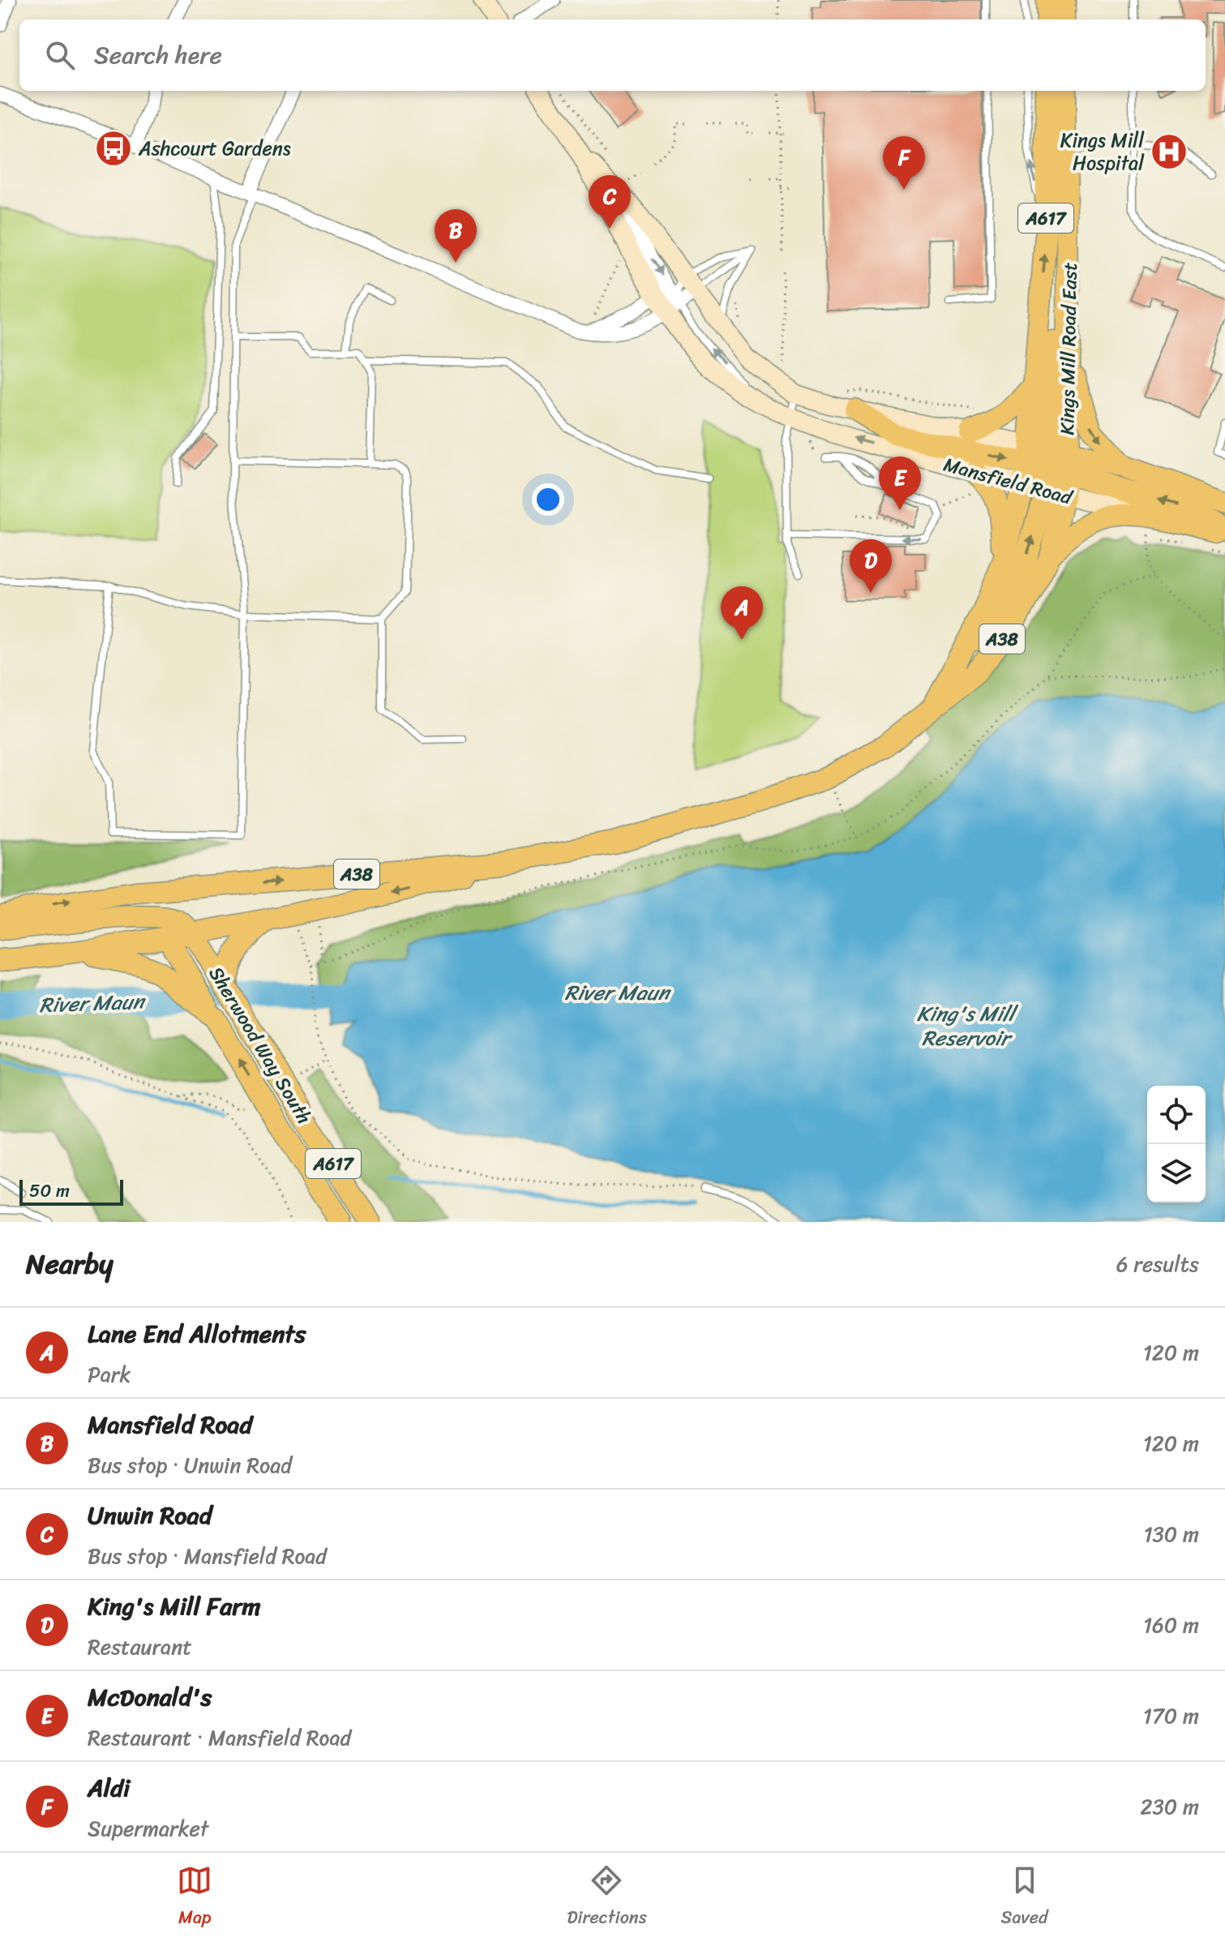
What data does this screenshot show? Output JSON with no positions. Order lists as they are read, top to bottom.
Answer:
{
  "streets": {
    "highway": [
      "A617",
      "Kings Mill Road East",
      "Mansfield Road",
      "A38",
      "Sherwood Way South"
    ]
  },
  "crossings": [
    ["A617", "Kings Mill Road East"],
    ["A617", "Mansfield Road"],
    ["A617", "A38"],
    ["A617", "Sherwood Way South"],
    ["Kings Mill Road East", "Mansfield Road"],
    ["A38", "Sherwood Way South"]
  ],
  "water": ["River Maun", "King's Mill Reservoir"],
  "places": {
    "bus stop": ["Ashcourt Gardens"],
    "hospital": ["Kings Mill Hospital"]
  },
  "scale_bar": "50 m",
  "page": {
    "search": "Search here",
    "pins": [
      "F",
      "C",
      "B",
      "E",
      "D",
      "A"
    ],
    "scale": "50 m",
    "heading": ["Nearby", "6 results"],
    "list": [
      {
        "mark": "A",
        "name": "Lane End Allotments",
        "note": "Park",
        "value": "120 m"
      },
      {
        "mark": "B",
        "name": "Mansfield Road",
        "note": "Bus stop · Unwin Road",
        "value": "120 m"
      },
      {
        "mark": "C",
        "name": "Unwin Road",
        "note": "Bus stop · Mansfield Road",
        "value": "130 m"
      },
      {
        "mark": "D",
        "name": "King's Mill Farm",
        "note": "Restaurant",
        "value": "160 m"
      },
      {
        "mark": "E",
        "name": "McDonald's",
        "note": "Restaurant · Mansfield Road",
        "value": "170 m"
      },
      {
        "mark": "F",
        "name": "Aldi",
        "note": "Supermarket",
        "value": "230 m"
      }
    ],
    "nav": ["Map", "Directions", "Saved"]
  }
}
